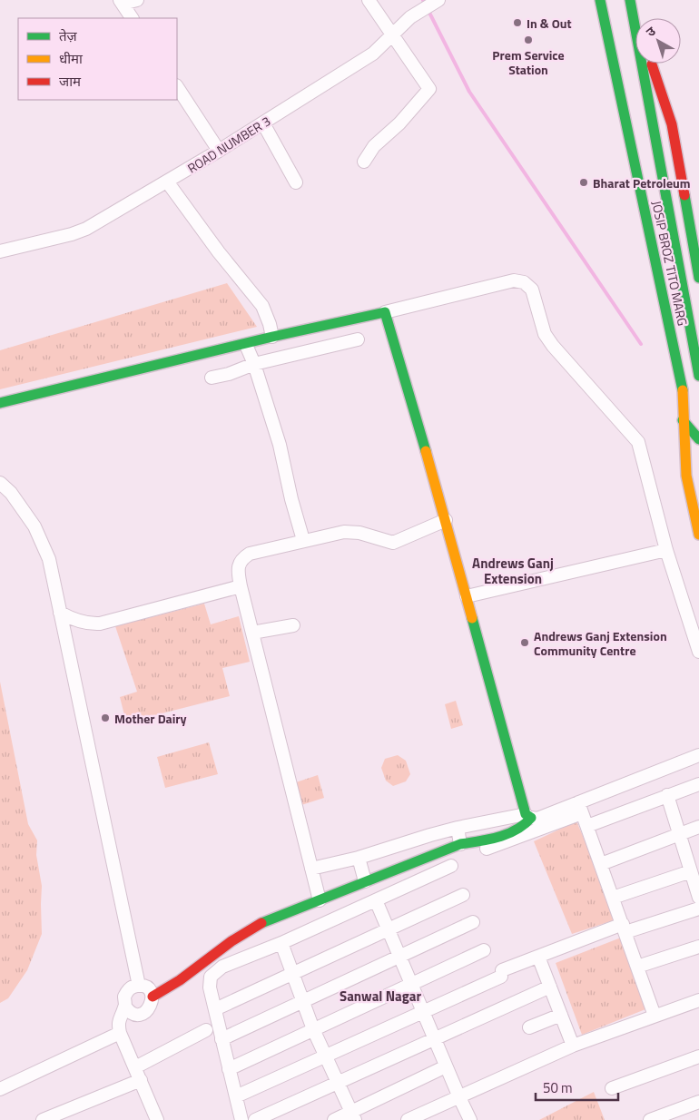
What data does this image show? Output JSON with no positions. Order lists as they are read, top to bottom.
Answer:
{
  "streets": {
    "street": ["ROAD NUMBER 3", "JOSIP BROZ TITO MARG"]
  },
  "districts": ["Andrews Ganj Extension", "Sanwal Nagar"],
  "places": [
    "In & Out",
    "Prem Service Station",
    "Bharat Petroleum",
    "Andrews Ganj Extension Community Centre",
    "Mother Dairy"
  ],
  "legend": ["तेज़", "धीमा", "जाम"],
  "scale_bar": "50 m",
  "north": "top left"
}
